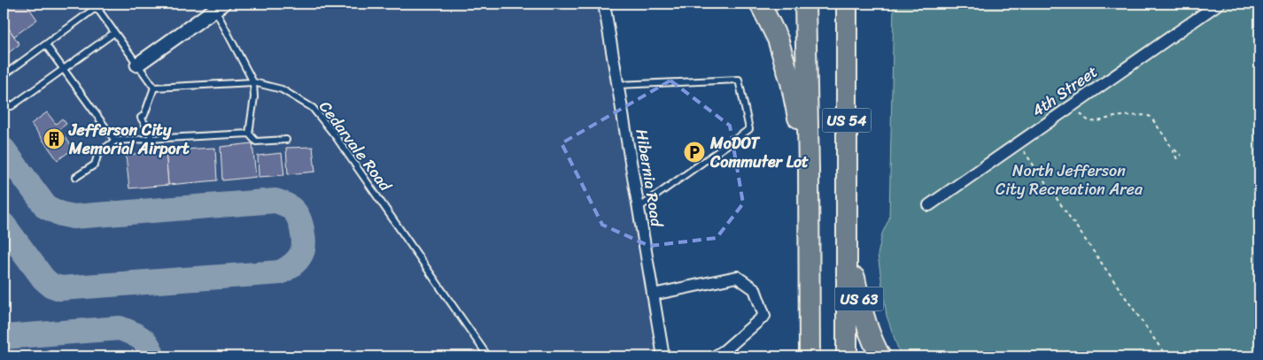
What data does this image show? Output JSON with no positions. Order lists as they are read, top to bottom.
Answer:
{
  "streets": {
    "highway": ["US 54", "US 63"],
    "street": ["4th Street", "Hibernia Road"],
    "lane": ["Cedarvale Road"]
  },
  "crossings": [
    ["US 54", "US 63"]
  ],
  "parks": ["North Jefferson City Recreation Area"],
  "places": {
    "building": ["Jefferson City Memorial Airport"],
    "parking": ["MoDOT Commuter Lot"]
  }
}
